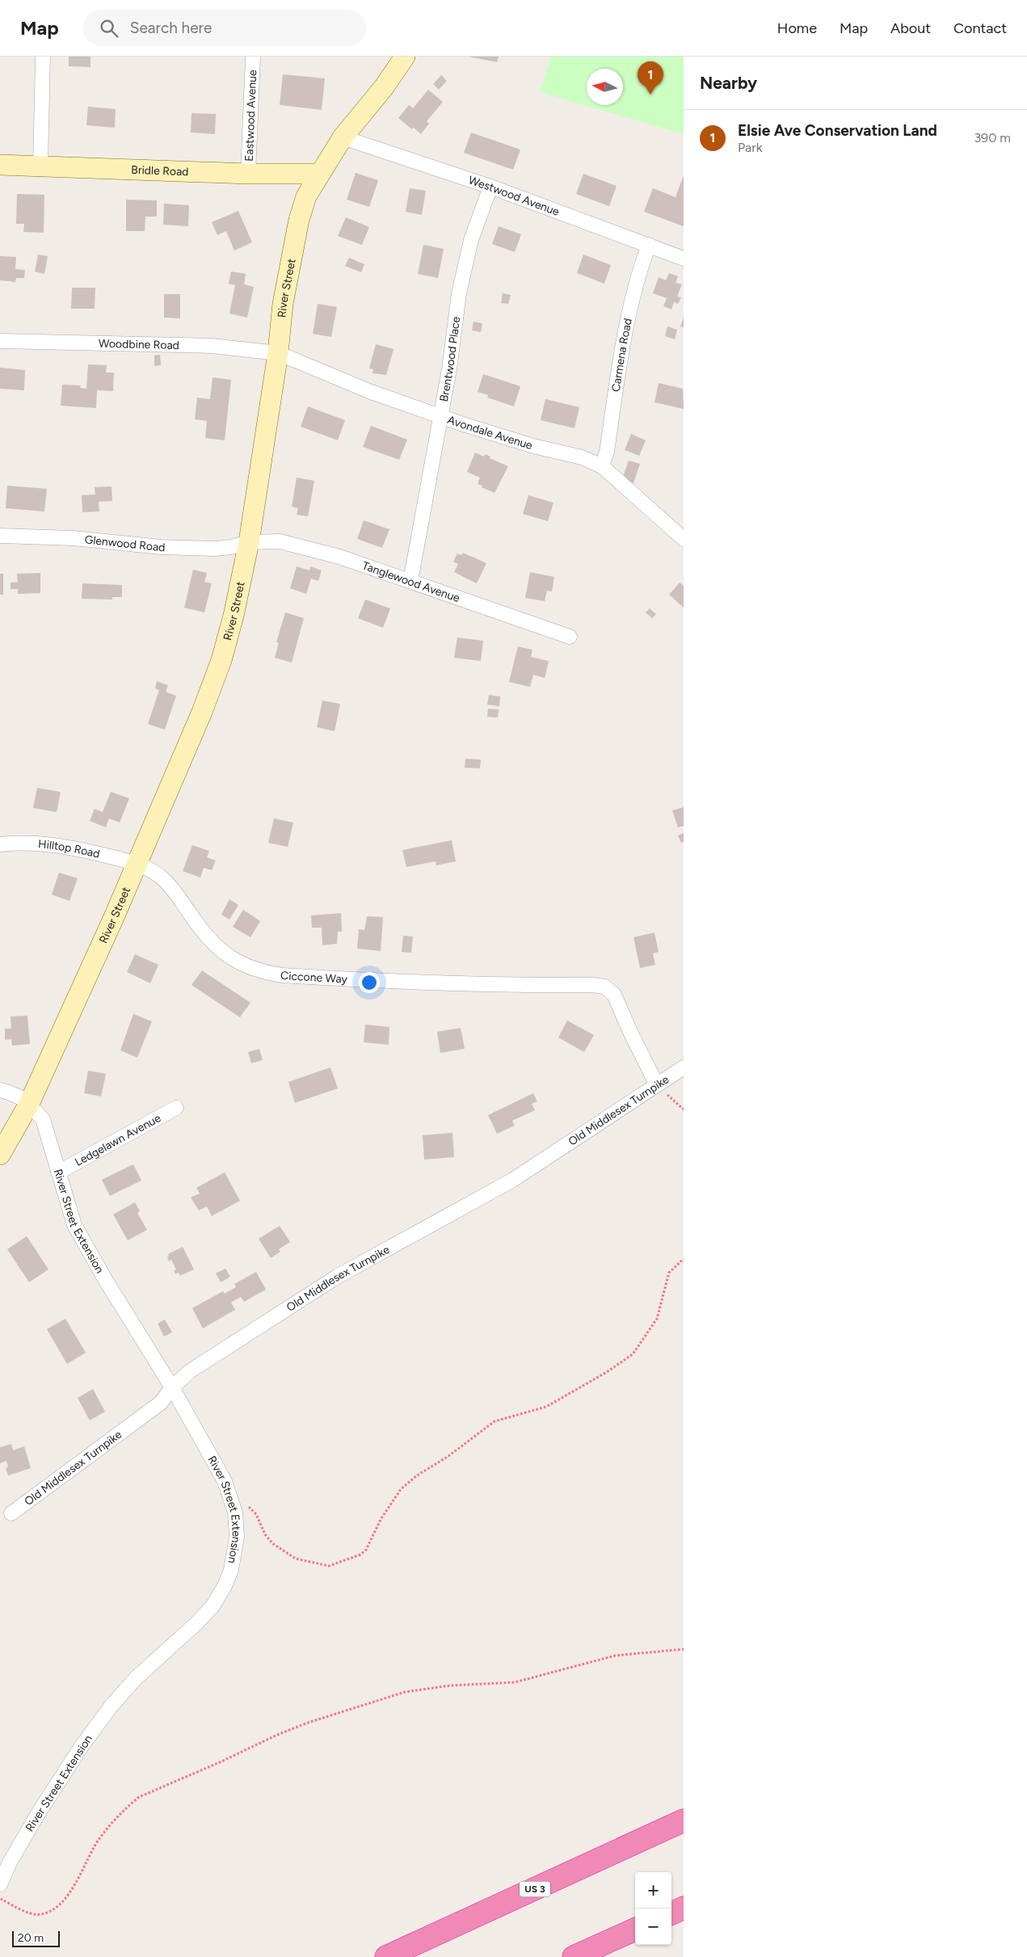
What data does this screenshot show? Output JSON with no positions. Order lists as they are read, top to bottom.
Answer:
{
  "streets": {
    "highway": ["US 3"],
    "main road": ["Bridle Road", "River Street"],
    "street": [
      "Eastwood Avenue",
      "Westwood Avenue",
      "Woodbine Road",
      "Carmena Road",
      "Brentwood Place",
      "Avondale Avenue",
      "Glenwood Road",
      "Tanglewood Avenue",
      "Hilltop Road",
      "Ciccone Way",
      "Old Middlesex Turnpike",
      "Ledgelawn Avenue",
      "River Street Extension"
    ]
  },
  "crossings": [
    ["Eastwood Avenue", "Bridle Road"],
    ["Bridle Road", "River Street"],
    ["Westwood Avenue", "River Street"],
    ["Westwood Avenue", "Carmena Road"],
    ["Westwood Avenue", "Brentwood Place"],
    ["River Street", "Woodbine Road"],
    ["River Street", "Avondale Avenue"],
    ["River Street", "Glenwood Road"],
    ["River Street", "Tanglewood Avenue"],
    ["River Street", "Hilltop Road"],
    ["River Street", "Ciccone Way"],
    ["River Street", "River Street Extension"],
    ["Woodbine Road", "Avondale Avenue"],
    ["Carmena Road", "Avondale Avenue"],
    ["Brentwood Place", "Avondale Avenue"],
    ["Brentwood Place", "Tanglewood Avenue"],
    ["Glenwood Road", "Tanglewood Avenue"],
    ["Hilltop Road", "Ciccone Way"],
    ["Ciccone Way", "Old Middlesex Turnpike"],
    ["Old Middlesex Turnpike", "River Street Extension"],
    ["Ledgelawn Avenue", "River Street Extension"]
  ],
  "scale_bar": "20 m",
  "north": "left",
  "page": {
    "header": "Map",
    "search": "Search here",
    "nav": [
      "Home",
      "Map",
      "About",
      "Contact"
    ],
    "heading": "Nearby",
    "pins": "1",
    "list": [
      {
        "mark": "1",
        "name": "Elsie Ave Conservation Land",
        "note": "Park",
        "value": "390 m"
      }
    ],
    "map_buttons": ["+", "−"],
    "scale": "20 m"
  }
}
